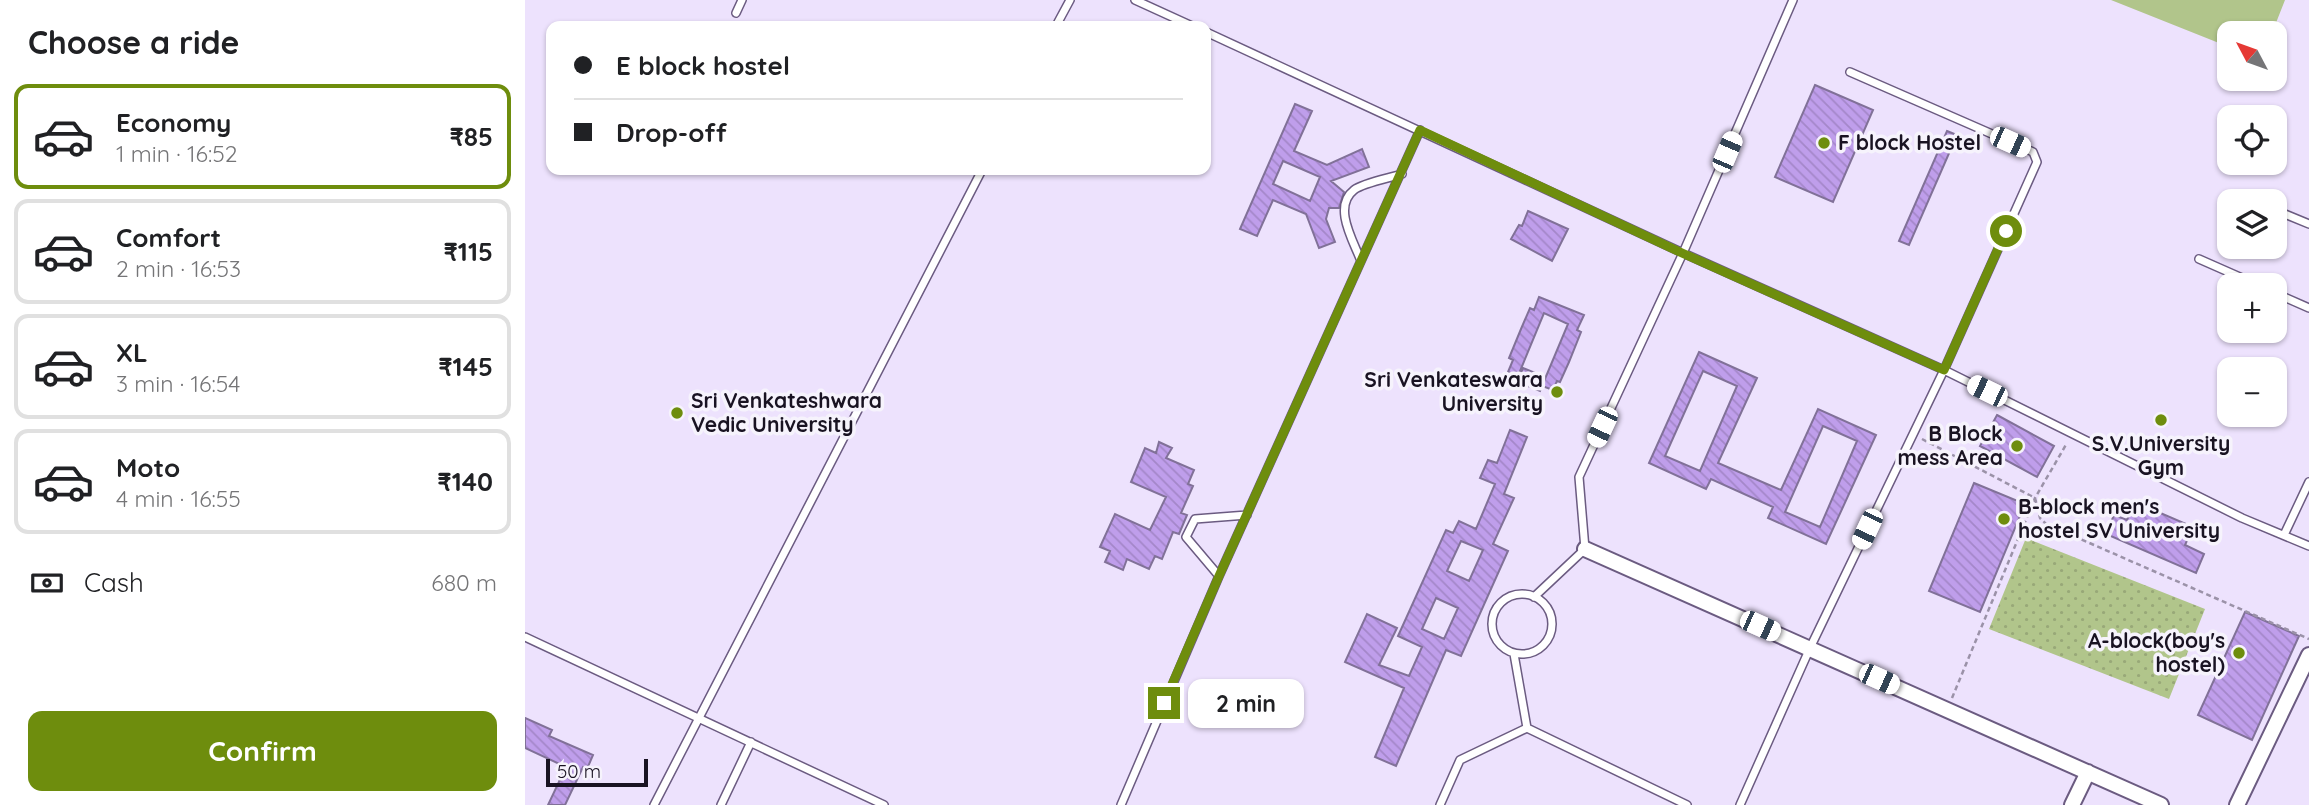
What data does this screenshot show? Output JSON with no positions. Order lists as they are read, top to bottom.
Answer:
{
  "places": [
    "F block Hostel",
    "Sri Venkateswara University",
    "Sri Venkateshwara Vedic University",
    "S.V.University Gym",
    "B Block mess Area",
    "B-block men's hostel SV University",
    "A-block(boy's hostel)"
  ],
  "scale_bar": "50 m",
  "north": "top left",
  "page": {
    "heading": "Choose a ride",
    "map_buttons": ["+", "−"],
    "banner": ["E block hostel", "Drop-off"],
    "list": [
      {
        "name": "Economy",
        "note": "1 min · 16:52",
        "value": "₹85"
      },
      {
        "name": "Comfort",
        "note": "2 min · 16:53",
        "value": "₹115"
      },
      {
        "name": "XL",
        "note": "3 min · 16:54",
        "value": "₹145"
      },
      {
        "name": "Moto",
        "note": "4 min · 16:55",
        "value": "₹140"
      }
    ],
    "pay": ["Cash", "680 m"],
    "bubble": "2 min",
    "buttons": "Confirm",
    "scale": "50 m"
  }
}
